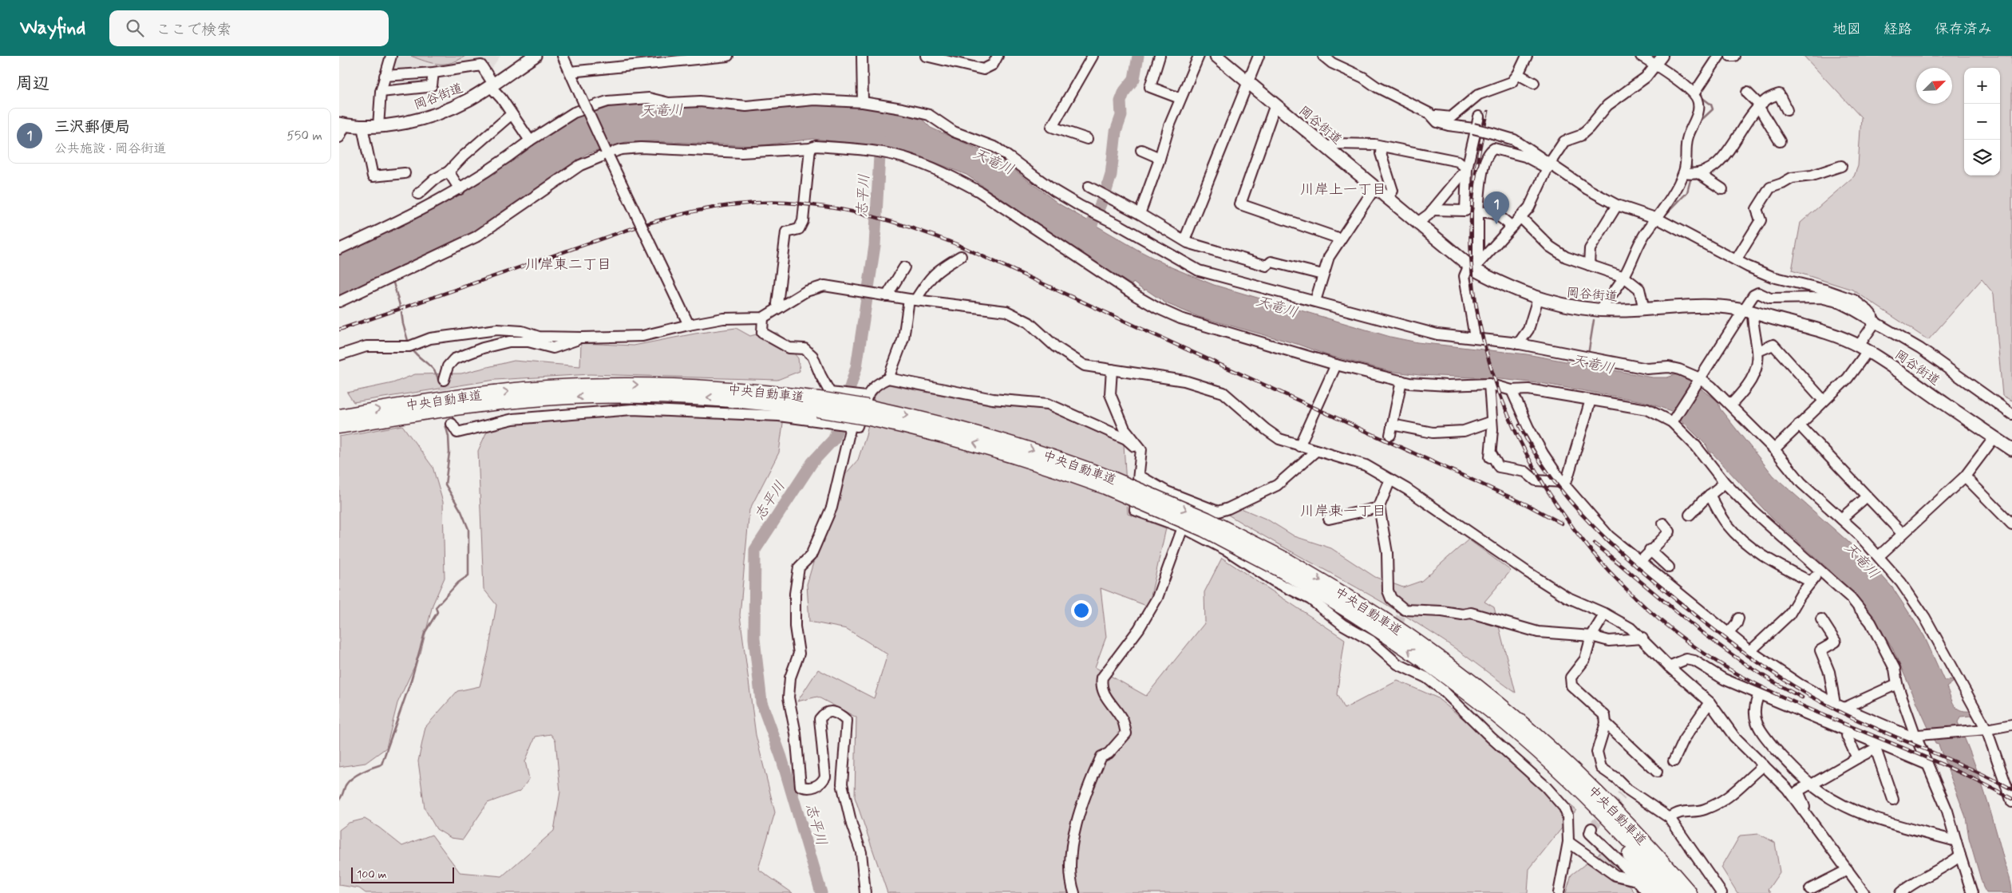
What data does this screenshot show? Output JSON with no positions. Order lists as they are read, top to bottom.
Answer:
{
  "streets": {
    "highway": ["中央自動車道"],
    "main road": ["岡谷街道"]
  },
  "districts": ["川岸上一丁目", "川岸東二丁目", "川岸東一丁目"],
  "water": ["天竜川", "志平川"],
  "scale_bar": "100 m",
  "north": "top right",
  "page": {
    "header": "Wayfind",
    "search": "ここで検索",
    "nav": ["地図", "経路", "保存済み"],
    "heading": "周辺",
    "map_buttons": ["+", "−"],
    "list": [
      {
        "mark": "1",
        "name": "三沢郵便局",
        "note": "公共施設 · 岡谷街道",
        "value": "550 m"
      }
    ],
    "pins": "1",
    "scale": "100 m"
  }
}
